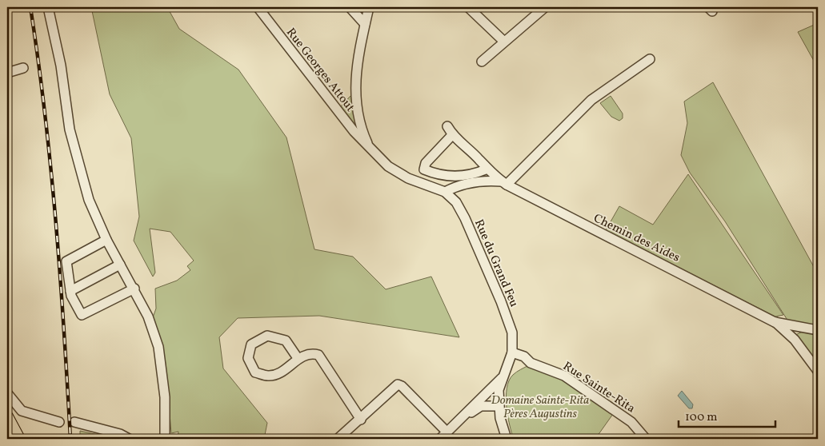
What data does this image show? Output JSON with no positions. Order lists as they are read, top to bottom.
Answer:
{
  "streets": {
    "street": [
      "Rue Georges Attout",
      "Chemin des Aides",
      "Rue du Grand Feu",
      "Rue Sainte-Rita"
    ]
  },
  "crossings": [
    ["Rue Georges Attout", "Rue du Grand Feu"],
    ["Chemin des Aides", "Rue du Grand Feu"],
    ["Rue du Grand Feu", "Rue Sainte-Rita"]
  ],
  "parks": ["Domaine Sainte-Rita Pères Augustins"],
  "scale_bar": "100 m"
}
